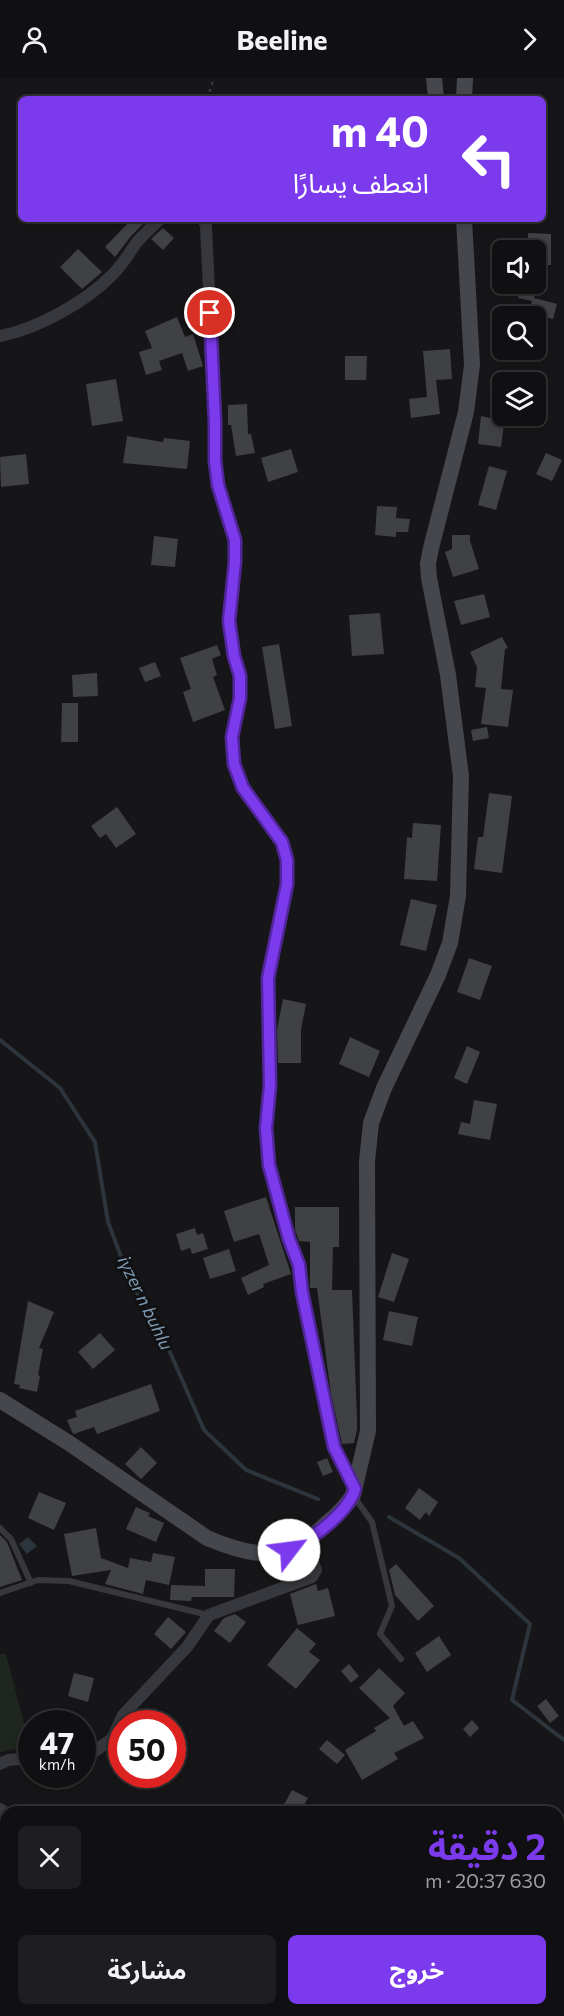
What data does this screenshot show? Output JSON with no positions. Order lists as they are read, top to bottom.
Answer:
{
  "water": ["iγzer n buhlu"],
  "page": {
    "header": "Beeline",
    "turn": ["40 m", "انعطف يسارًا"],
    "speed": "47 km/h",
    "limit": "50",
    "heading": ["2 دقيقة", "630 m · 20:37"],
    "buttons": ["خروج", "مشاركة"]
  }
}
